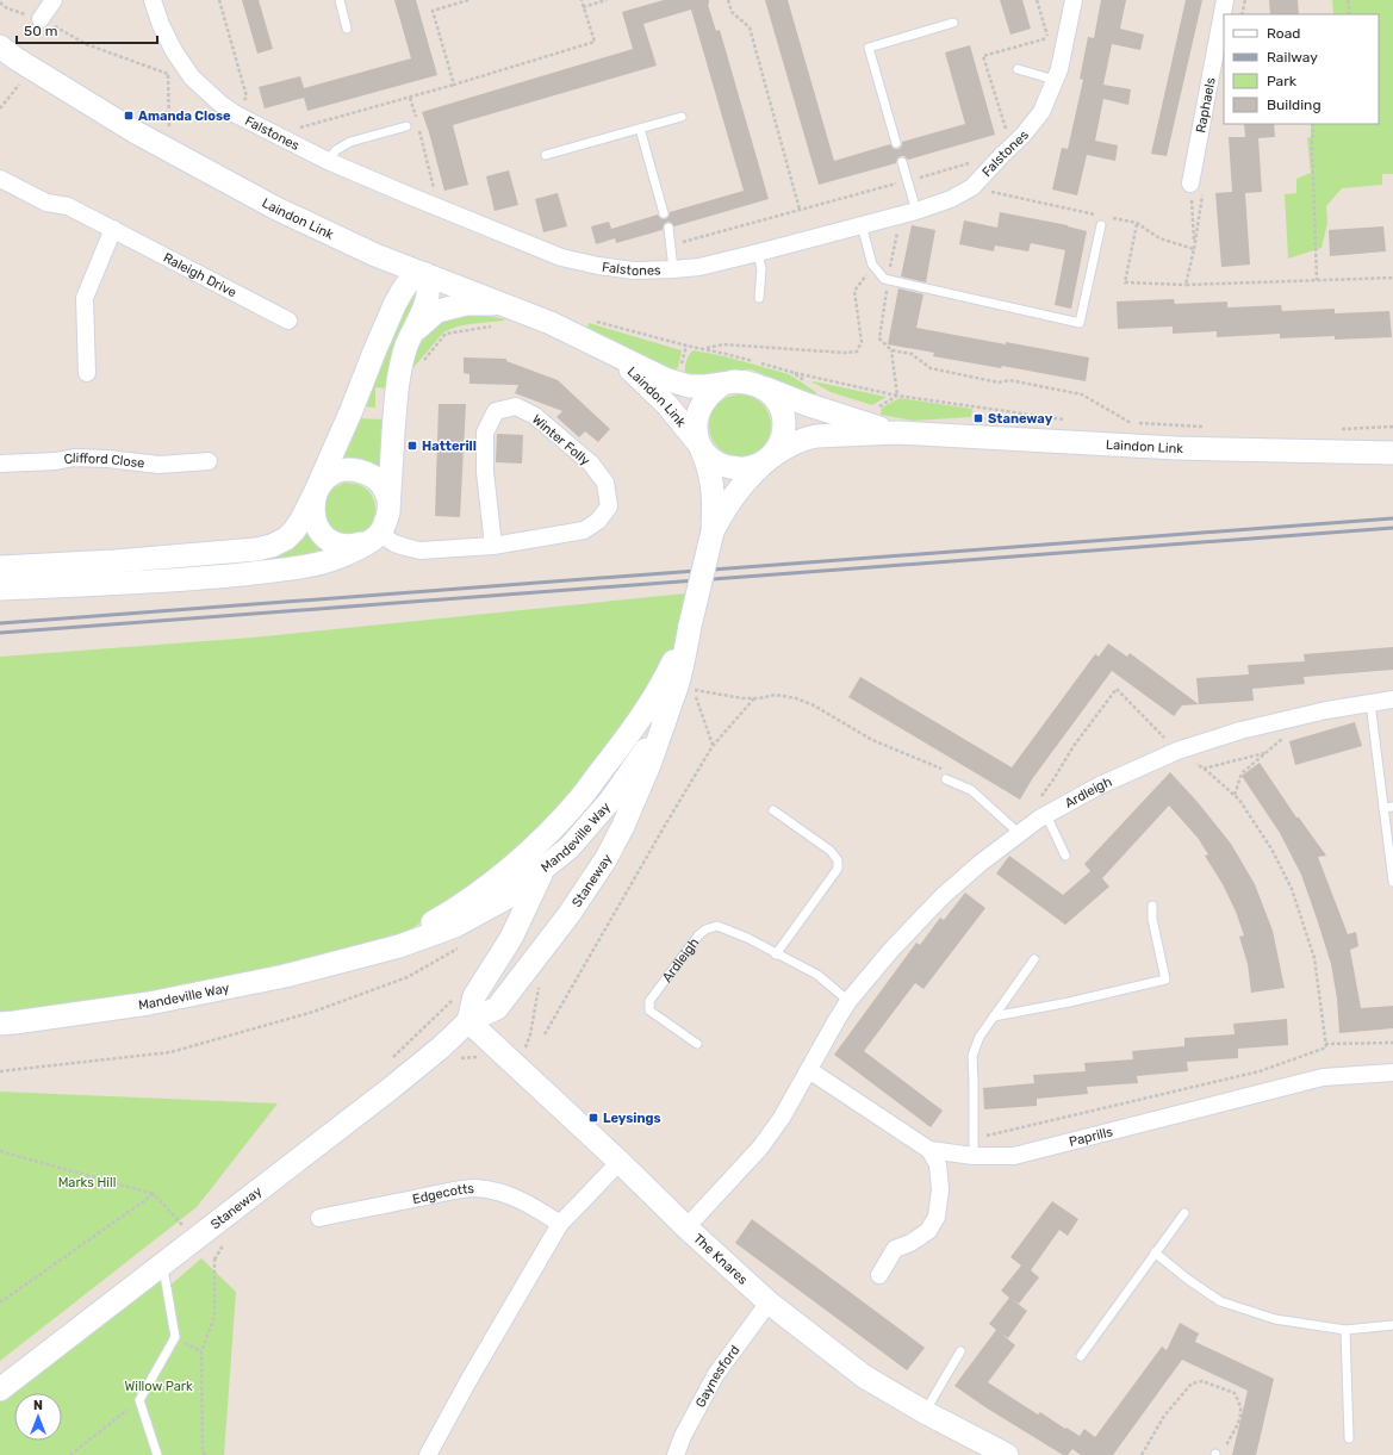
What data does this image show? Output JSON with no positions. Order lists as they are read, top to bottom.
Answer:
{
  "streets": {
    "main road": [
      "Laindon Link",
      "Mandeville Way",
      "Staneway",
      "The Knares"
    ],
    "street": [
      "Raphaels",
      "Falstones",
      "Raleigh Drive",
      "Winter Folly",
      "Clifford Close",
      "Ardleigh",
      "Paprills",
      "Edgecotts",
      "Gaynesford"
    ]
  },
  "crossings": [
    ["Laindon Link", "Mandeville Way"],
    ["Ardleigh", "Paprills"],
    ["Ardleigh", "The Knares"],
    ["Mandeville Way", "Staneway"],
    ["Staneway", "The Knares"],
    ["The Knares", "Gaynesford"]
  ],
  "parks": ["Marks Hill", "Willow Park"],
  "places": {
    "transit": [
      "Amanda Close",
      "Staneway",
      "Hatterill",
      "Leysings"
    ]
  },
  "legend": [
    "Road",
    "Railway",
    "Park",
    "Building"
  ],
  "scale_bar": "50 m",
  "north": "top"
}
